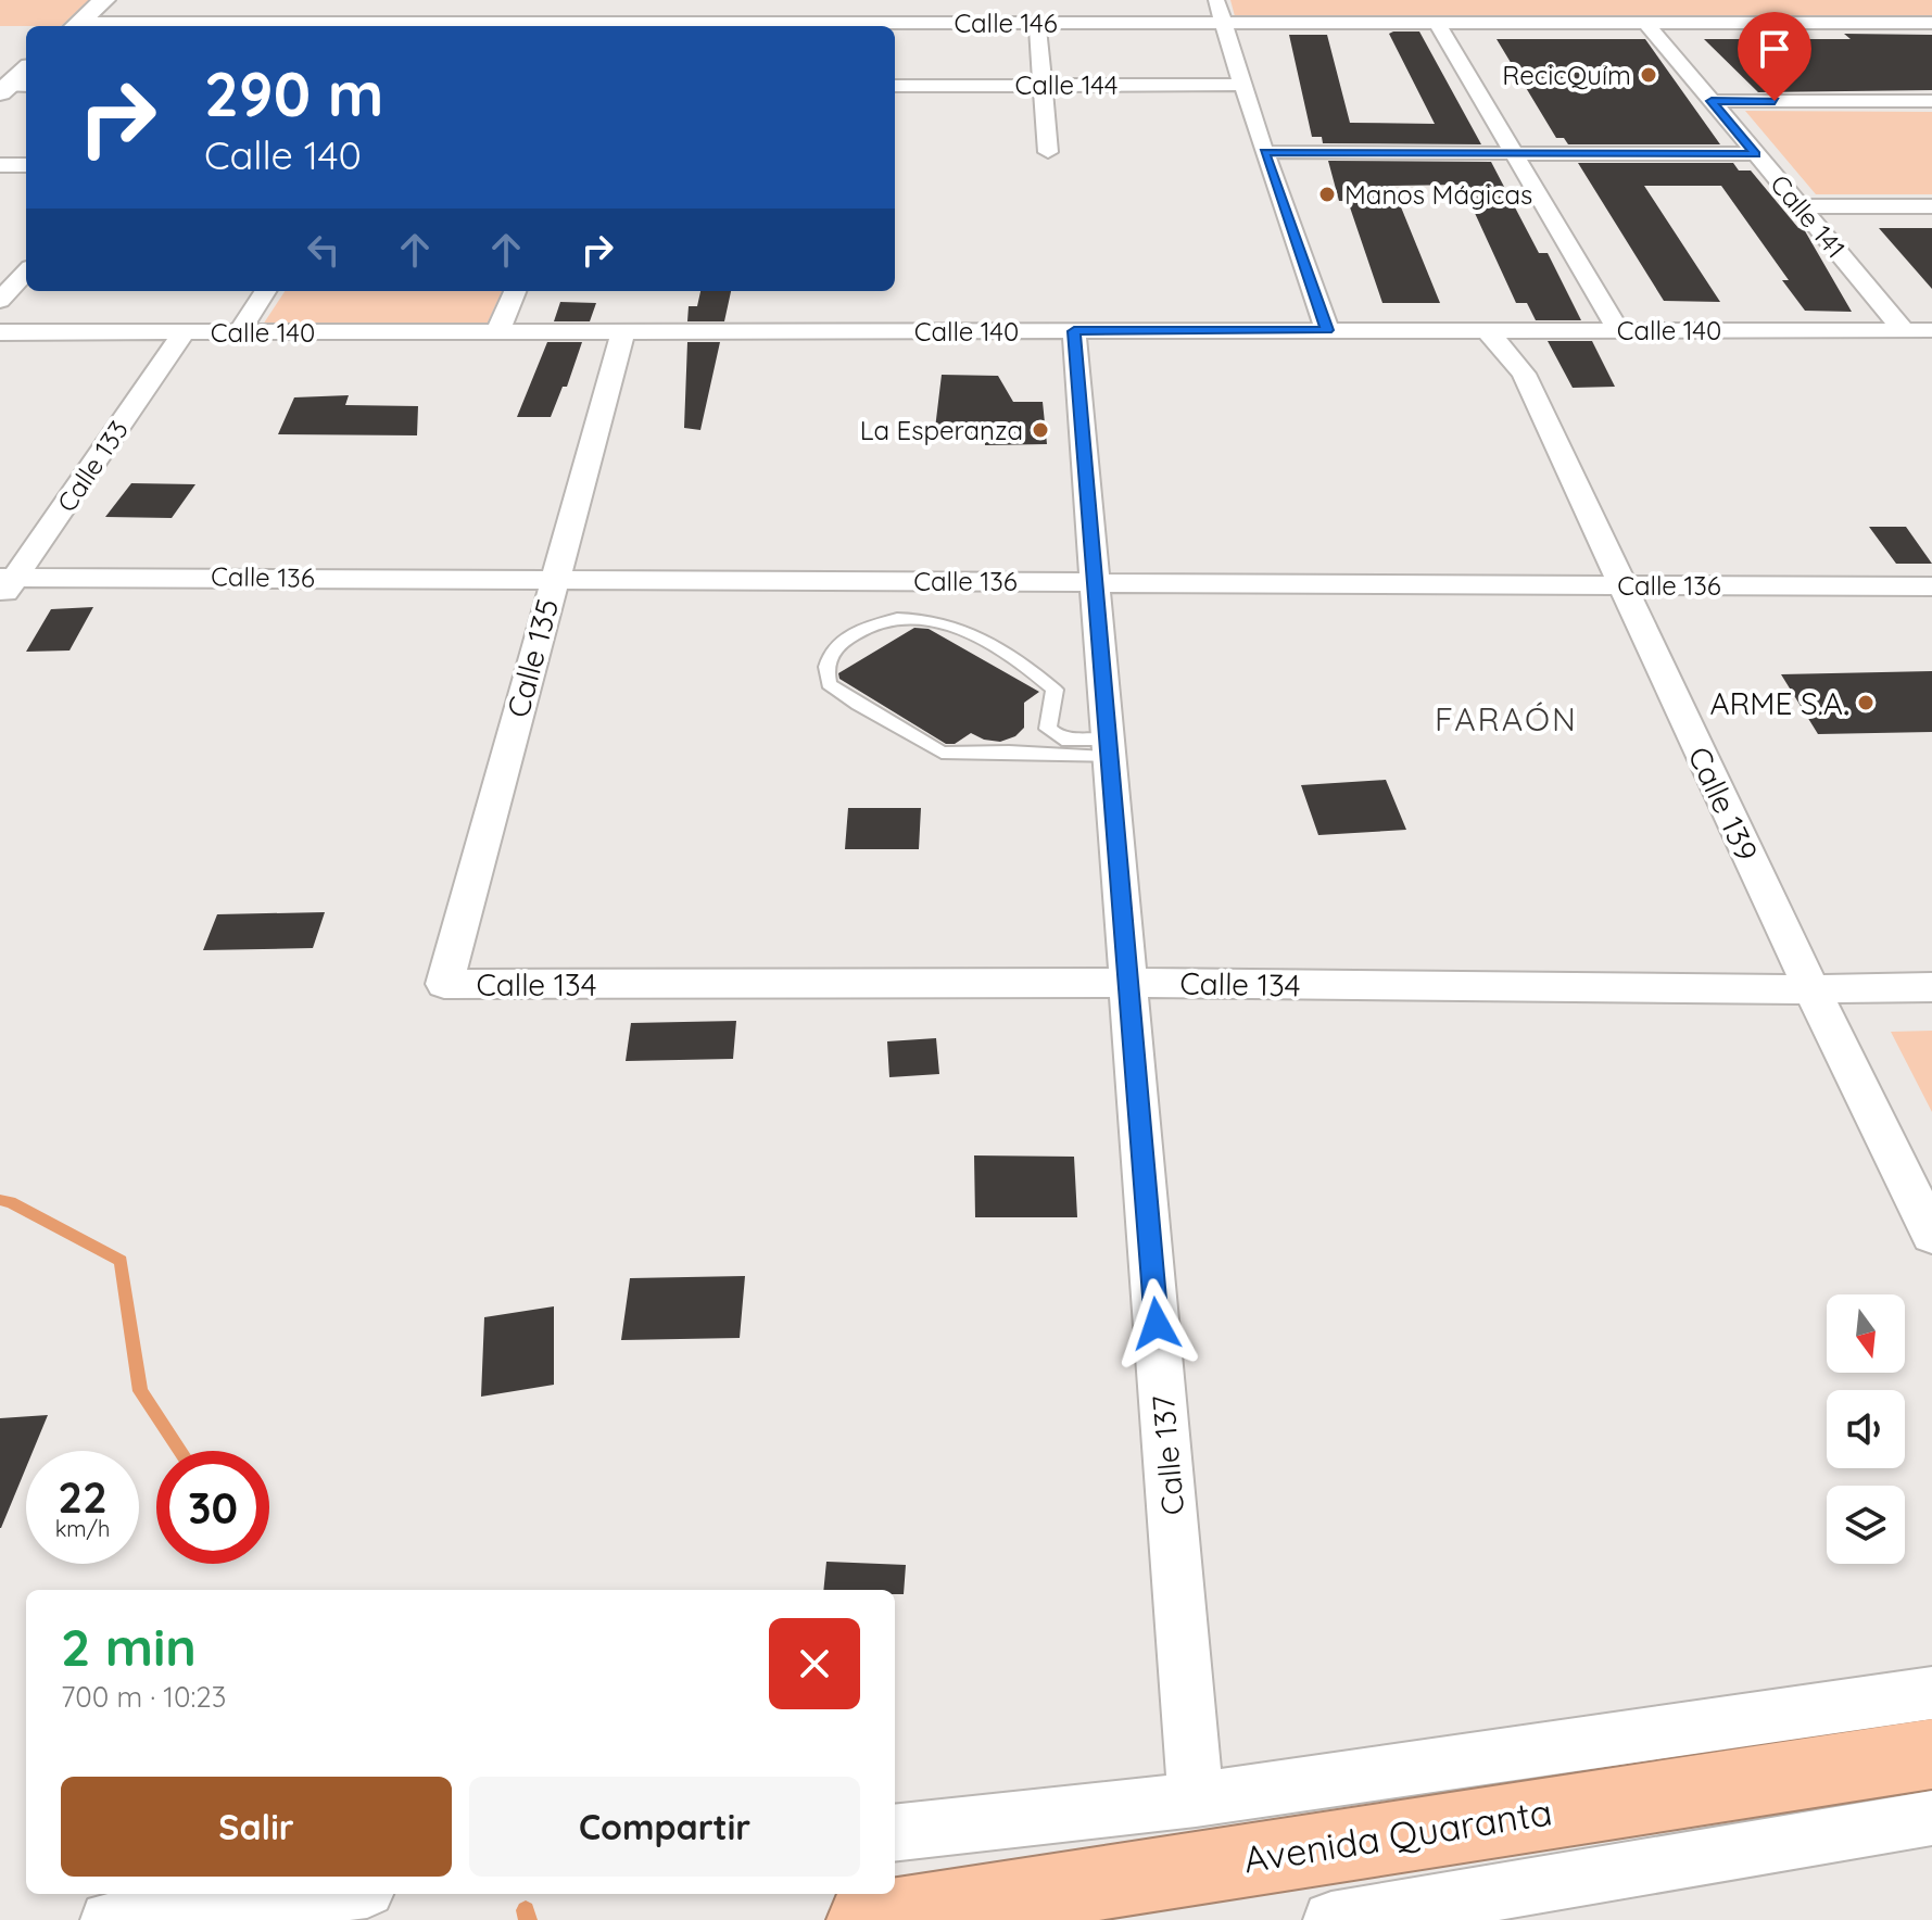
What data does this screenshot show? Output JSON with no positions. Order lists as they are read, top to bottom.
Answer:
{
  "streets": {
    "highway": ["Avenida Quaranta"],
    "street": [
      "Calle 146",
      "Calle 144",
      "Calle 141",
      "Calle 140",
      "Calle 133",
      "Calle 136",
      "Calle 135",
      "Calle 139",
      "Calle 134",
      "Calle 137"
    ]
  },
  "crossings": [
    ["Calle 146", "Calle 141"],
    ["Calle 141", "Calle 140"],
    ["Calle 140", "Calle 133"],
    ["Calle 140", "Calle 135"],
    ["Calle 140", "Calle 139"],
    ["Calle 140", "Calle 137"],
    ["Calle 133", "Calle 136"],
    ["Calle 136", "Calle 135"],
    ["Calle 136", "Calle 139"],
    ["Calle 136", "Calle 137"],
    ["Calle 135", "Calle 134"],
    ["Calle 139", "Calle 134"],
    ["Calle 134", "Calle 137"]
  ],
  "districts": ["FARAÓN"],
  "places": [
    "RecicQuím",
    "Manos Mágicas",
    "La Esperanza",
    "ARME S.A."
  ],
  "north": "bottom",
  "page": {
    "turn": ["290 m", "Calle 140"],
    "speed": "22 km/h",
    "limit": "30",
    "heading": ["2 min", "700 m · 10:23"],
    "buttons": ["Salir", "Compartir"]
  }
}
